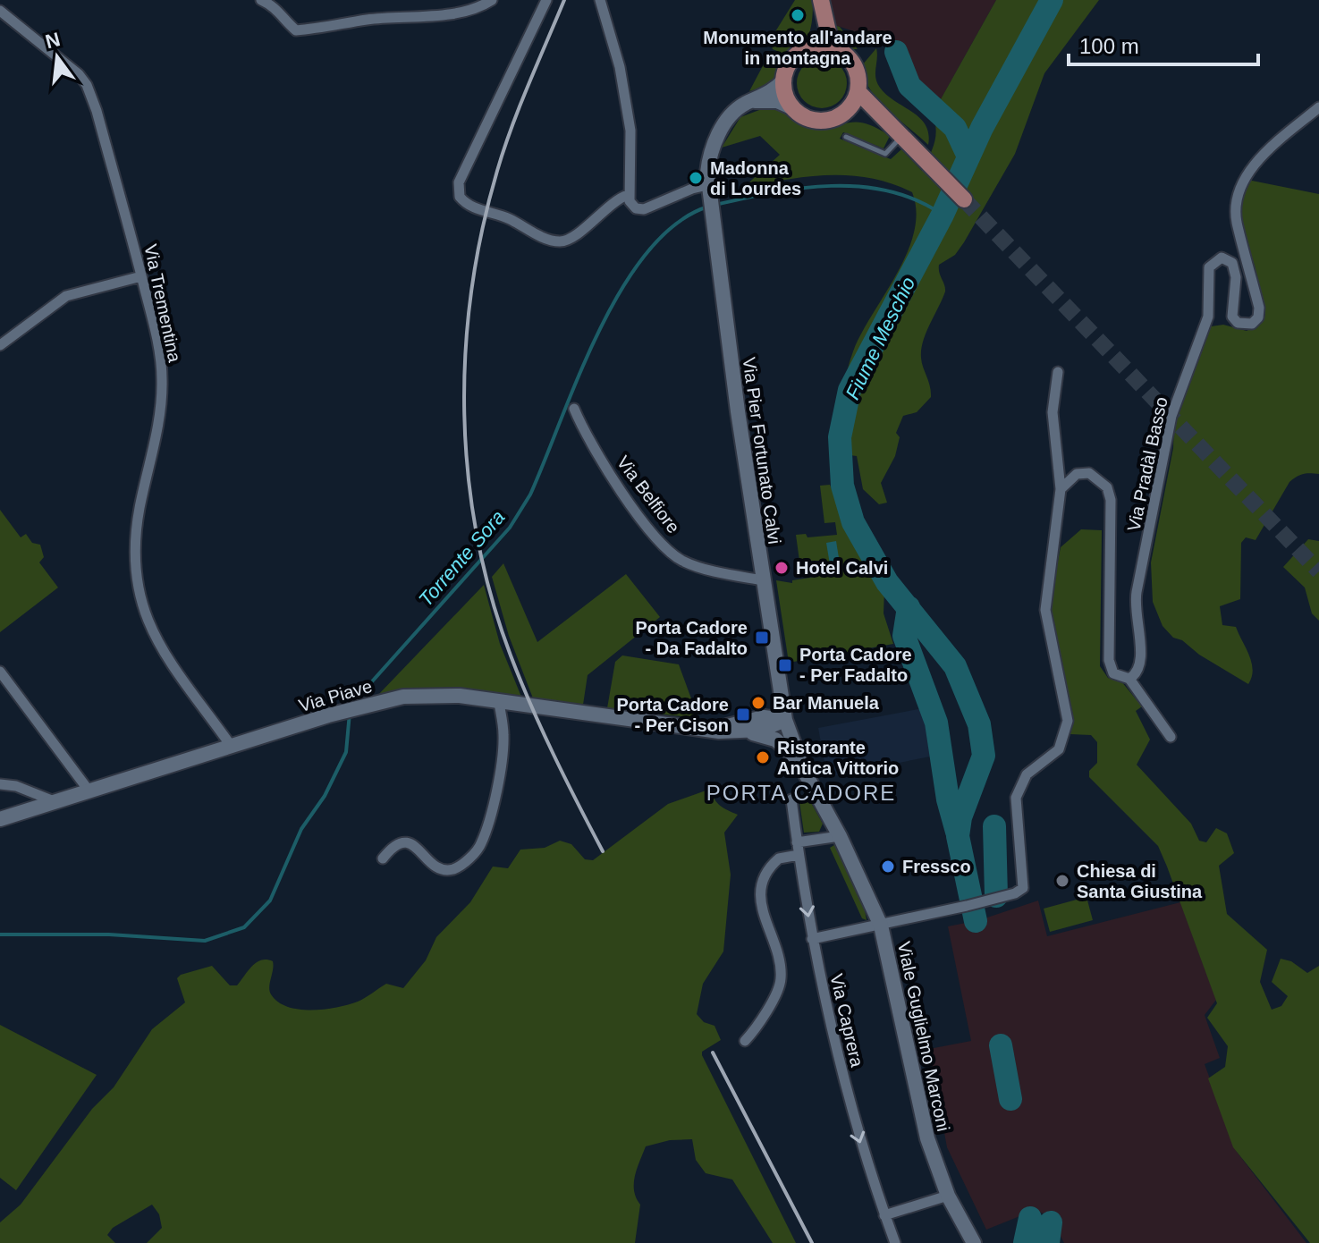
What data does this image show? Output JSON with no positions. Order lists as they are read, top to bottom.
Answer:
{
  "streets": {
    "main road": ["Via Pier Fortunato Calvi", "Via Piave", "Viale Guglielmo Marconi"],
    "street": [
      "Via Trementina",
      "Via Pradàl Basso",
      "Via Belfiore",
      "Via Caprera"
    ]
  },
  "crossings": [
    ["Via Trementina", "Via Piave"],
    ["Via Pier Fortunato Calvi", "Via Belfiore"],
    ["Via Pier Fortunato Calvi", "Via Piave"],
    ["Via Pier Fortunato Calvi", "Viale Guglielmo Marconi"]
  ],
  "one_way": ["Via Caprera"],
  "districts": ["PORTA CADORE"],
  "water": ["Fiume Meschio", "Torrente Sora"],
  "places": {
    "other": [
      "Monumento all'andare in montagna",
      "Madonna di Lourdes",
      "Hotel Calvi",
      "Bar Manuela",
      "Ristorante Antica Vittorio",
      "Fressco",
      "Chiesa di Santa Giustina"
    ],
    "transit": ["Porta Cadore - Da Fadalto", "Porta Cadore - Per Fadalto", "Porta Cadore - Per Cison"]
  },
  "scale_bar": "100 m",
  "north": "top"
}
